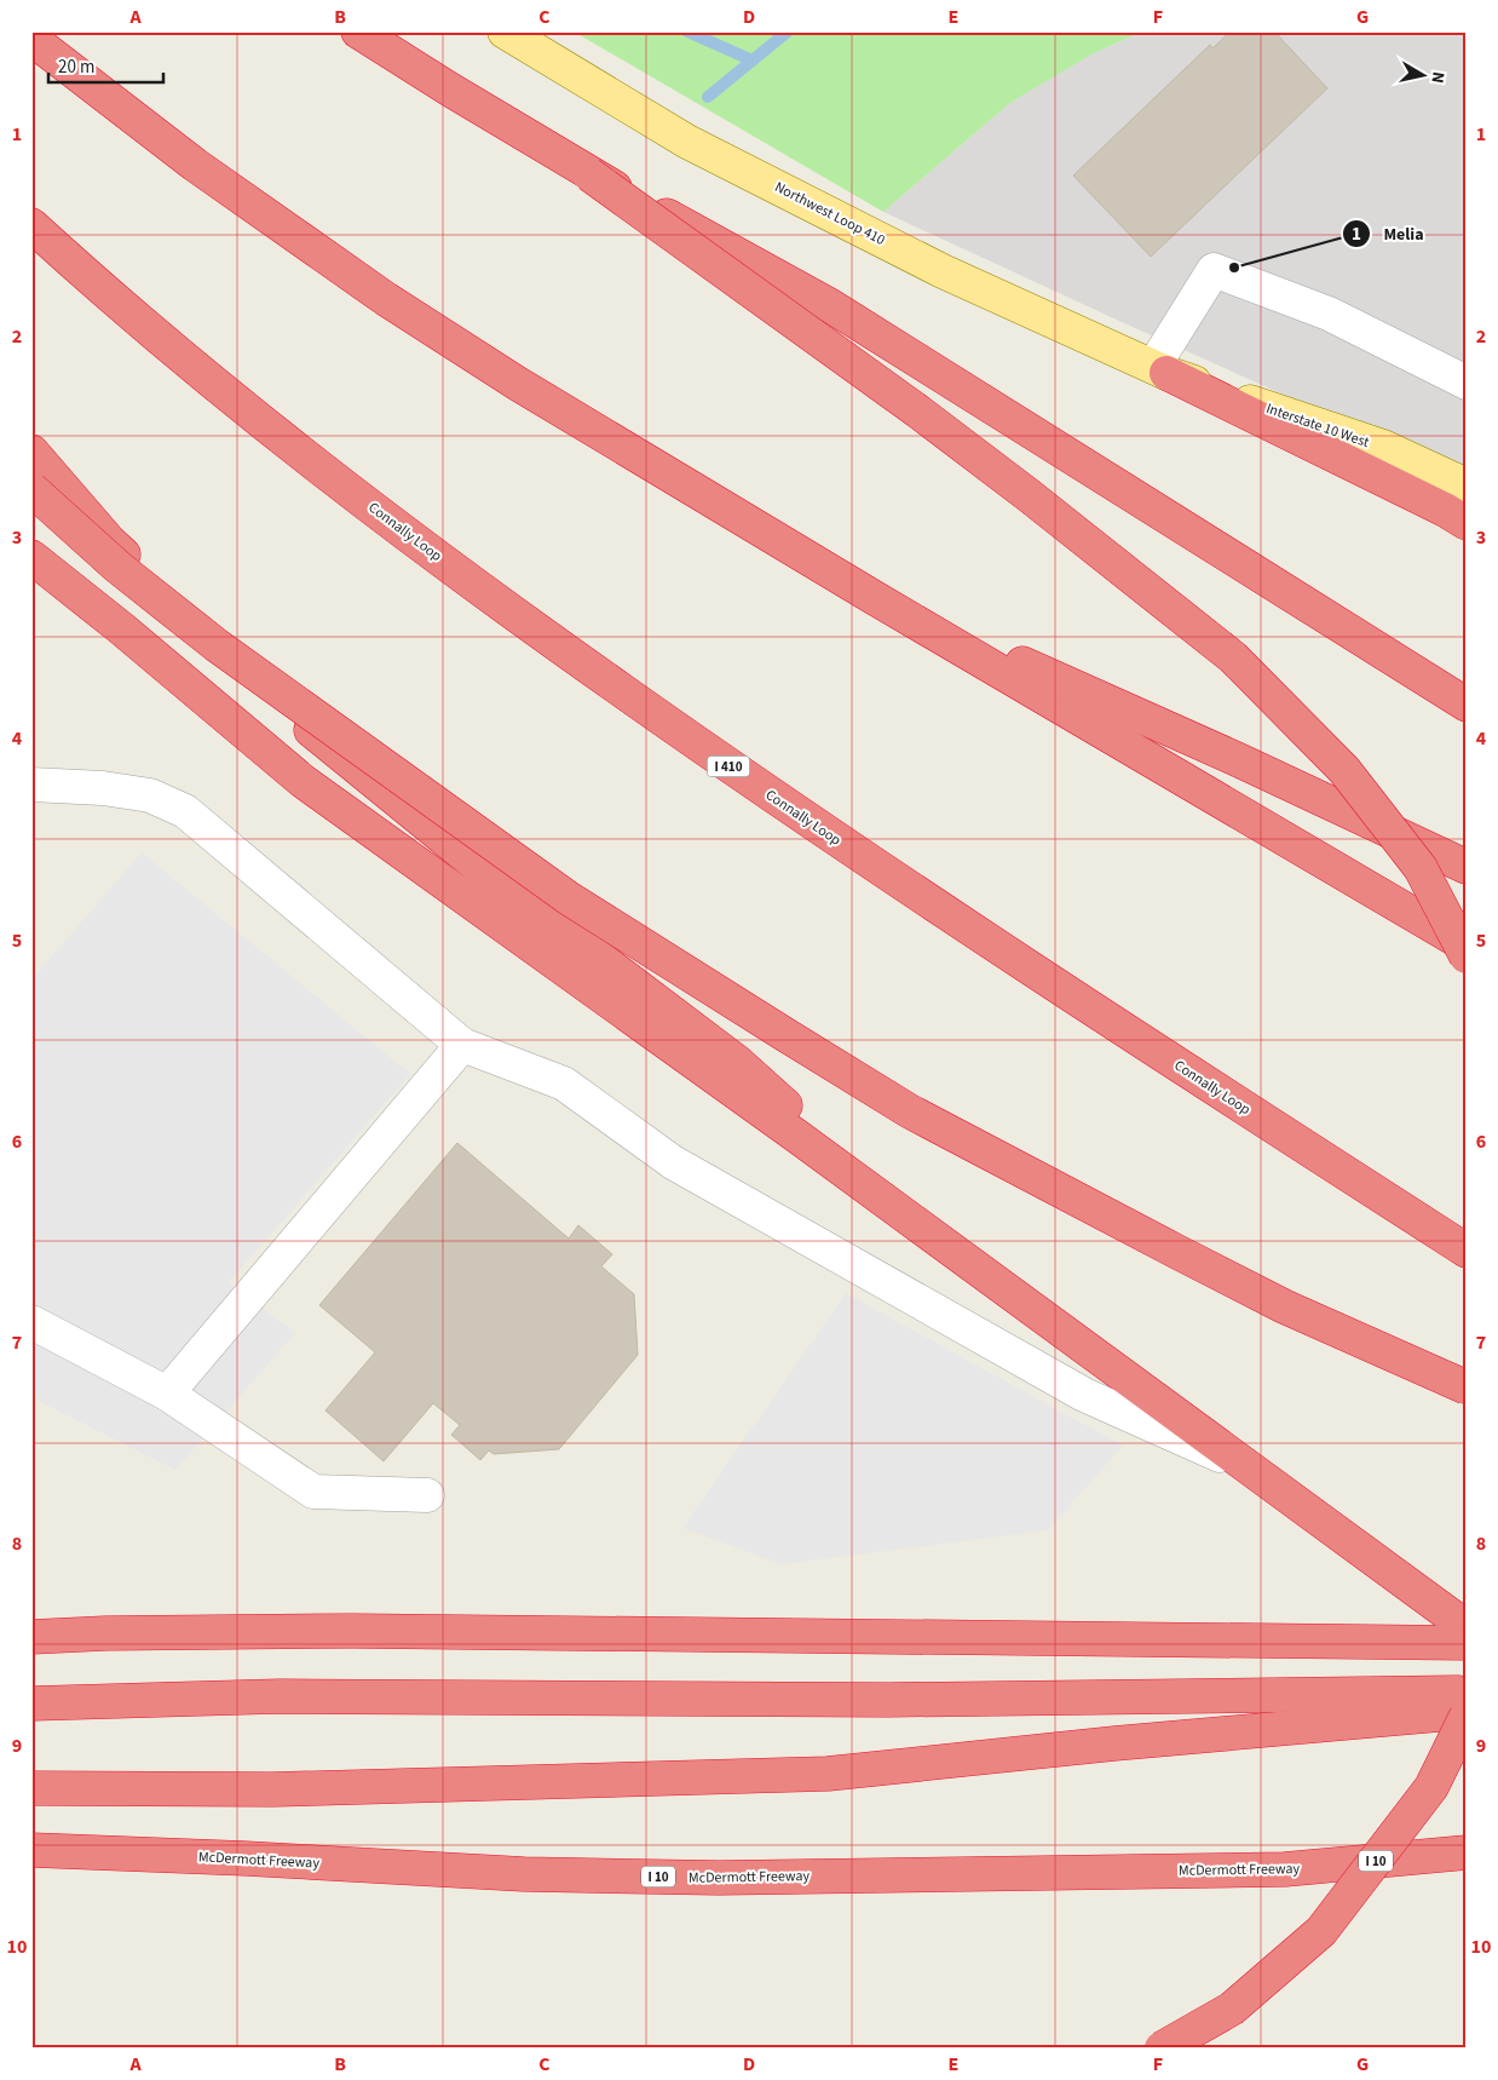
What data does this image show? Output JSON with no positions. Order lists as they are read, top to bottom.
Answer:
{
  "streets": {
    "highway": [
      "Connally Loop",
      "I 410",
      "McDermott Freeway",
      "I 10"
    ],
    "main road": ["Northwest Loop 410", "Interstate 10 West"]
  },
  "crossings": [
    ["Northwest Loop 410", "Interstate 10 West"]
  ],
  "places": ["Melia"],
  "scale_bar": "20 m",
  "north": "right",
  "grid": {
    "columns": [
      "A",
      "B",
      "C",
      "D",
      "E",
      "F",
      "G"
    ],
    "rows": [
      "1",
      "2",
      "3",
      "4",
      "5",
      "6",
      "7",
      "8",
      "9",
      "10"
    ]
  }
}
